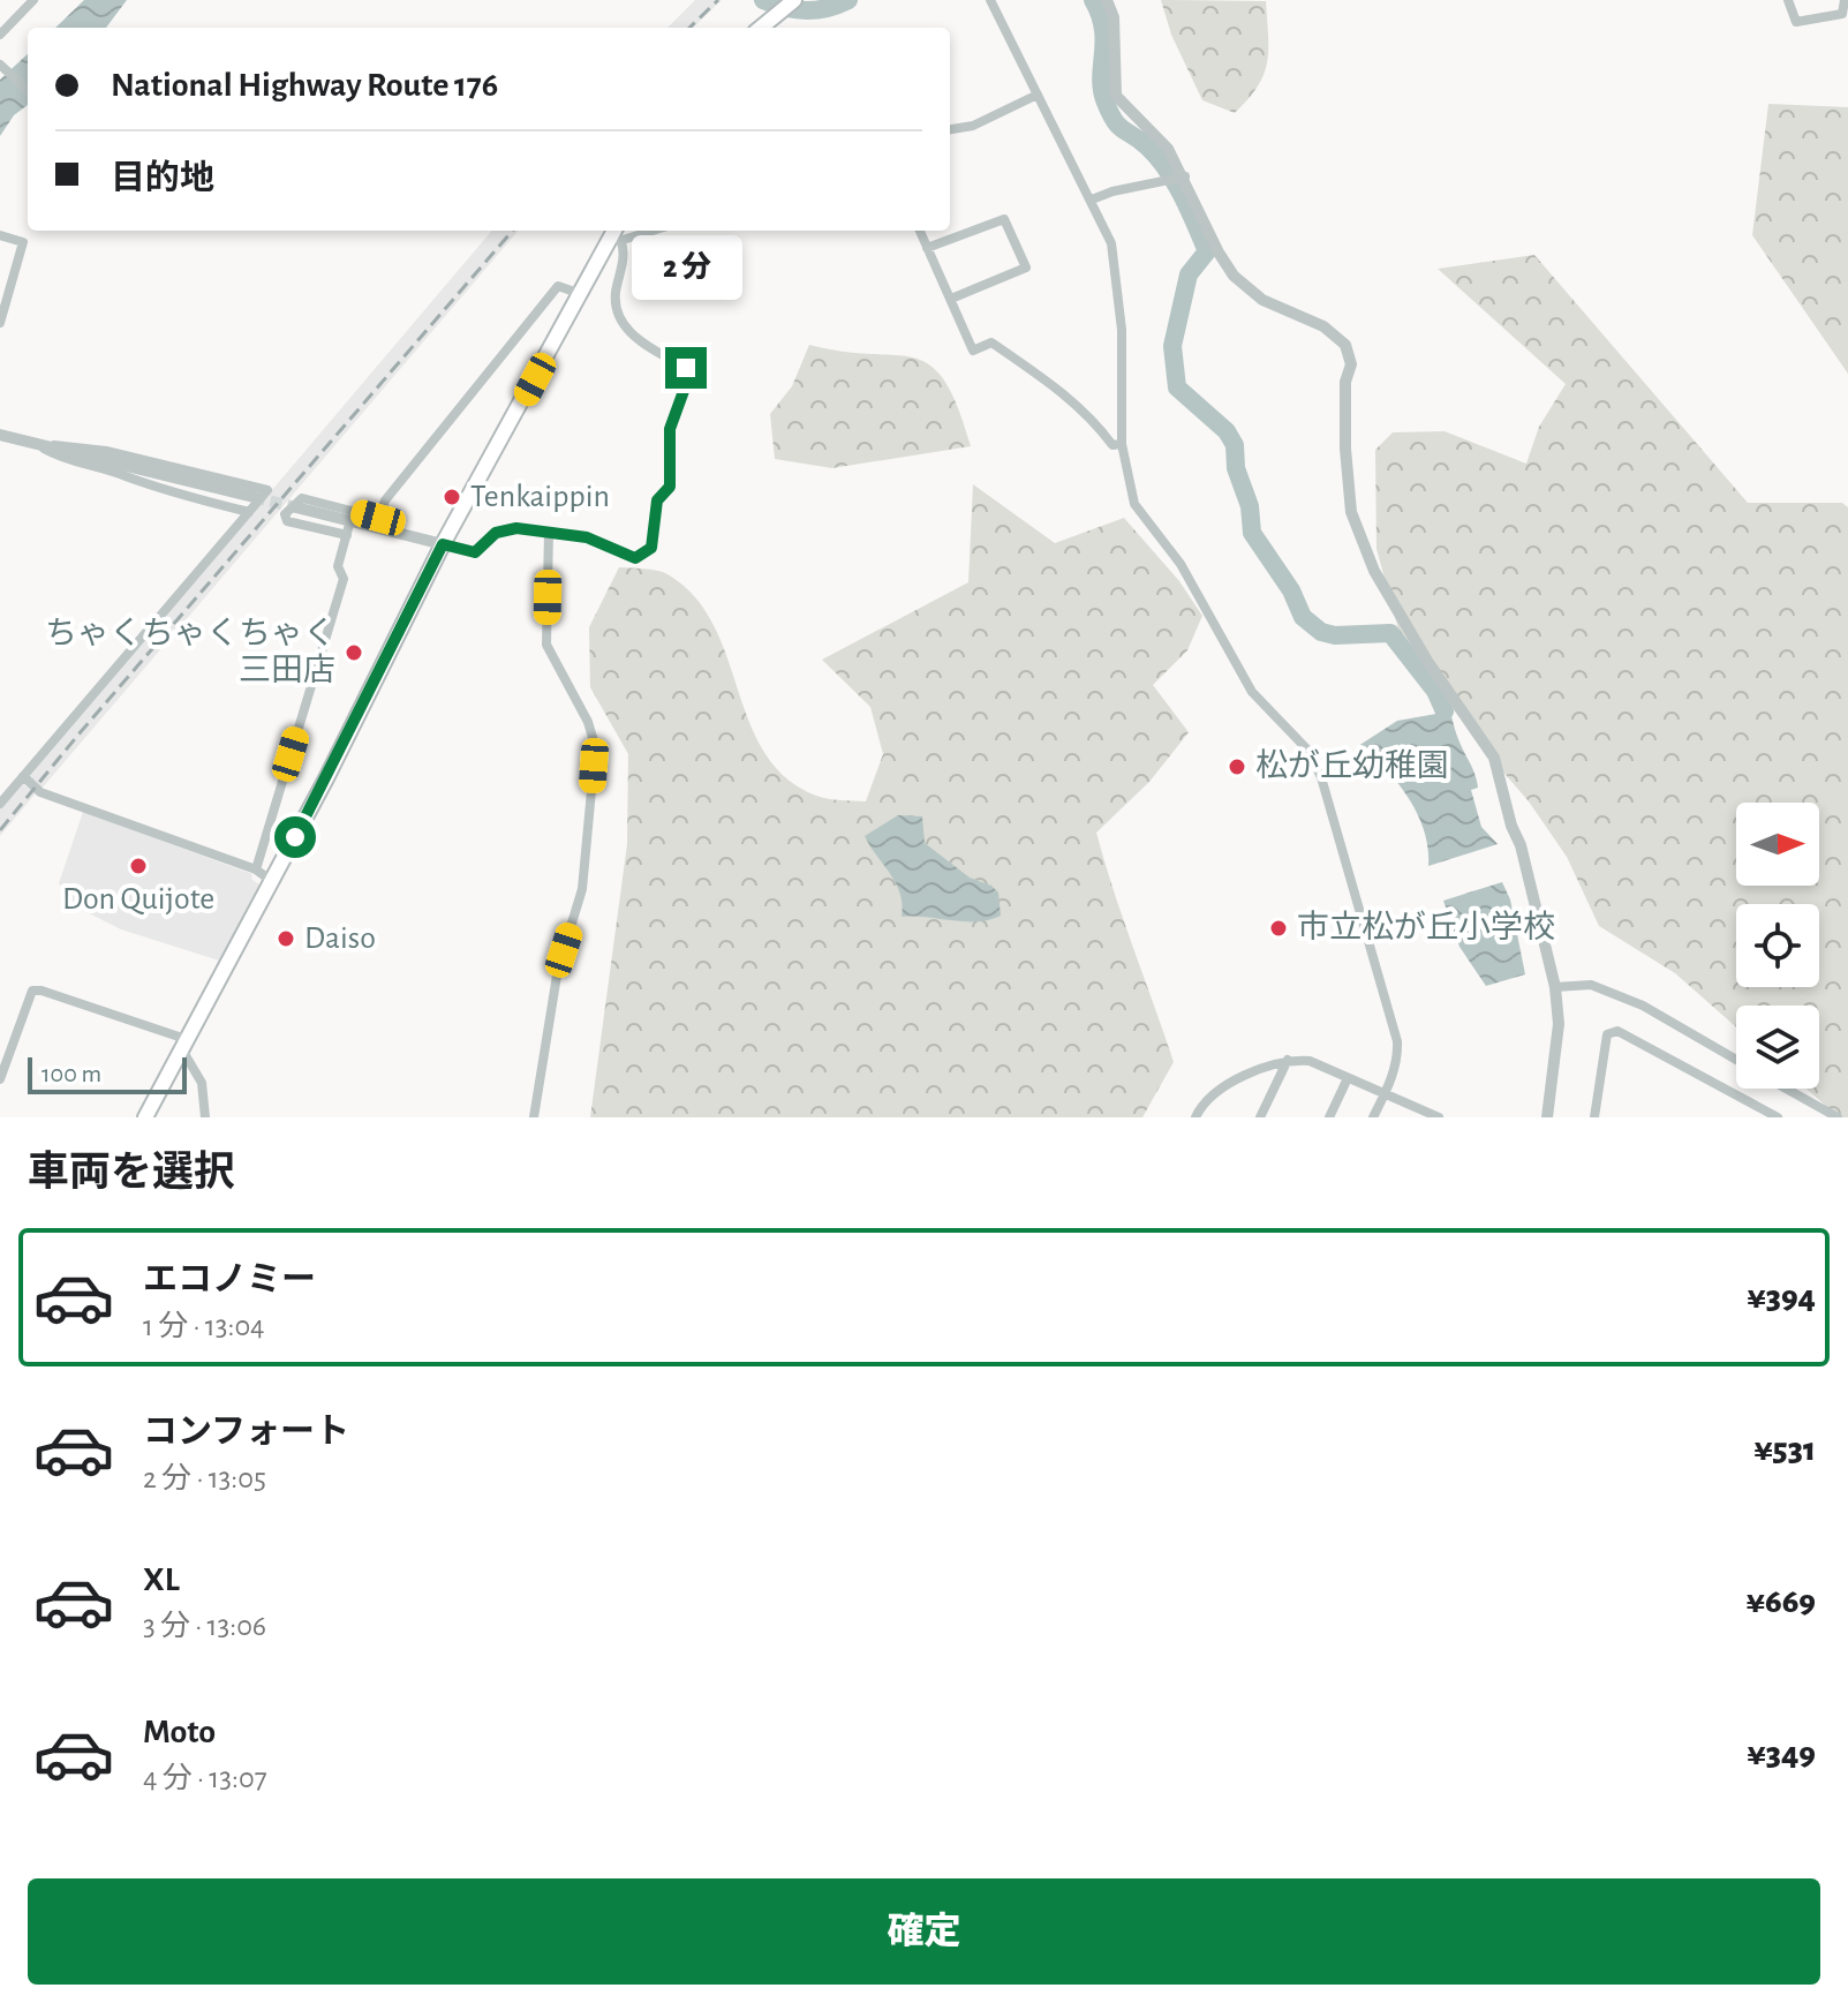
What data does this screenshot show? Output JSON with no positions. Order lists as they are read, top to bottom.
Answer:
{
  "places": [
    "Tenkaippin",
    "ちゃくちゃくちゃく 三田店",
    "松が丘幼稚園",
    "Don Quijote",
    "市立松が丘小学校",
    "Daiso"
  ],
  "scale_bar": "100 m",
  "north": "right",
  "page": {
    "banner": ["National Highway Route 176", "目的地"],
    "bubble": "2 分",
    "scale": "100 m",
    "heading": "車両を選択",
    "list": [
      {
        "name": "エコノミー",
        "note": "1 分 · 13:04",
        "value": "¥394"
      },
      {
        "name": "コンフォート",
        "note": "2 分 · 13:05",
        "value": "¥531"
      },
      {
        "name": "XL",
        "note": "3 分 · 13:06",
        "value": "¥669"
      },
      {
        "name": "Moto",
        "note": "4 分 · 13:07",
        "value": "¥349"
      }
    ],
    "buttons": "確定"
  }
}
